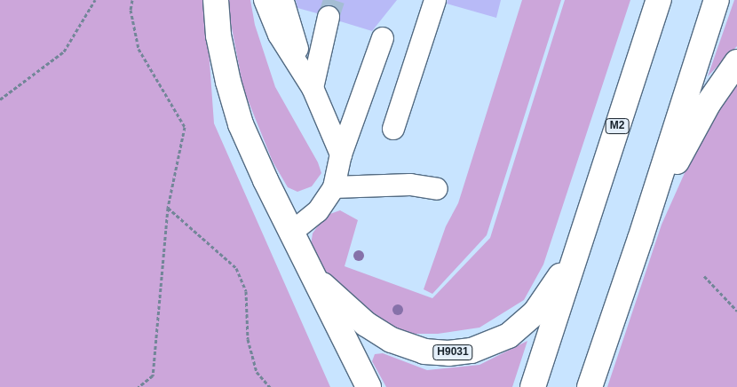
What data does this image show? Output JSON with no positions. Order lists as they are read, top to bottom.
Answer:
{
  "streets": {
    "highway": ["М2", "Н9031"]
  },
  "crossings": [
    ["М2", "Н9031"]
  ]
}
